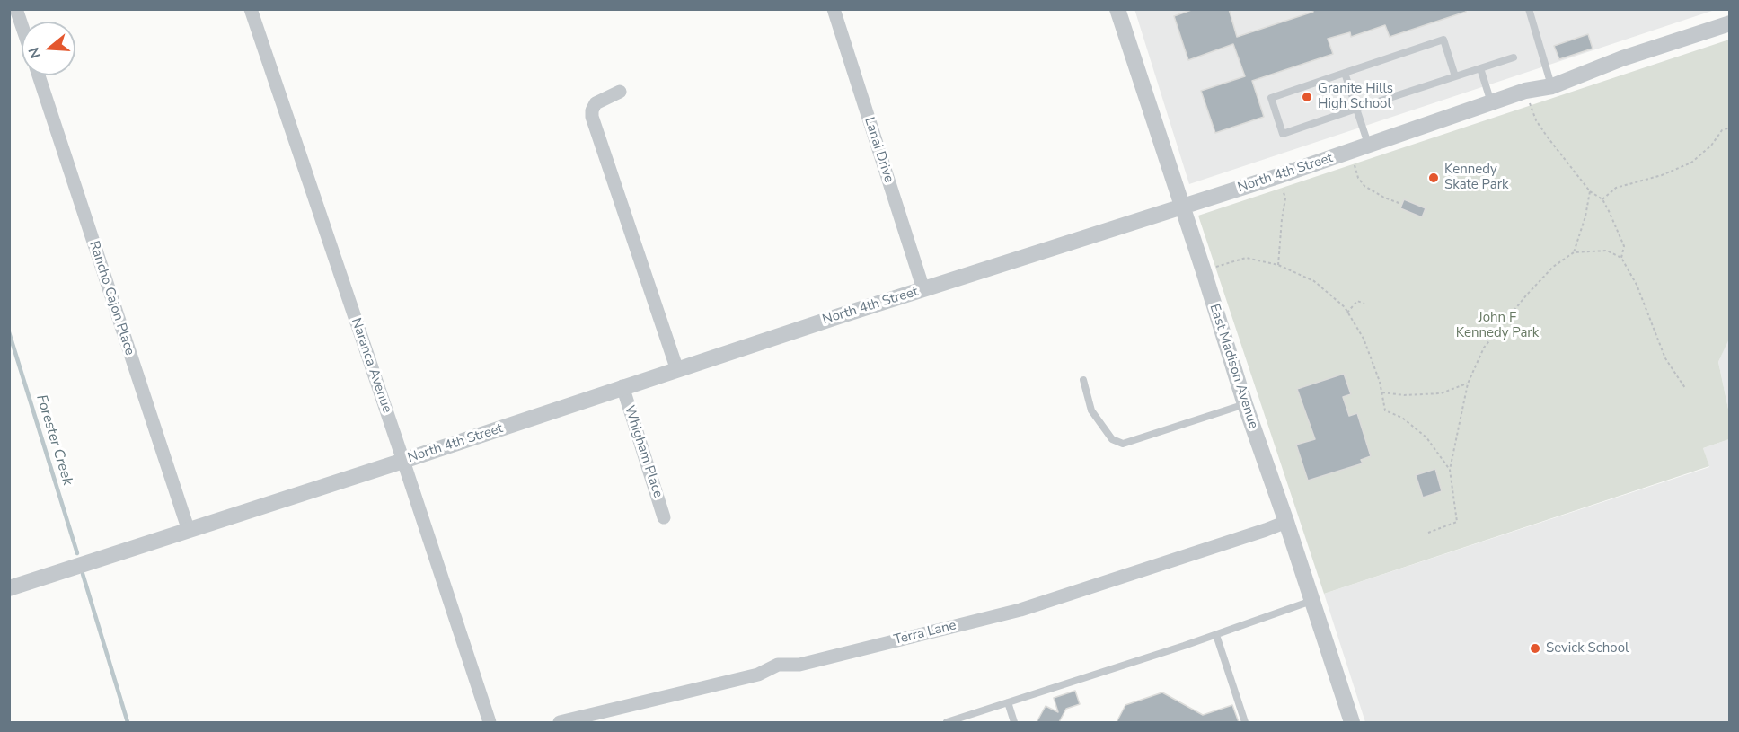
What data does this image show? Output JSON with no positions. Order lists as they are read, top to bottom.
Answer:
{
  "streets": {
    "street": [
      "Lanai Drive",
      "North 4th Street",
      "Rancho Cajon Place",
      "Naranca Avenue",
      "East Madison Avenue",
      "Whigham Place",
      "Terra Lane"
    ]
  },
  "crossings": [
    ["Lanai Drive", "North 4th Street"],
    ["North 4th Street", "Rancho Cajon Place"],
    ["North 4th Street", "Naranca Avenue"],
    ["North 4th Street", "East Madison Avenue"],
    ["North 4th Street", "Whigham Place"],
    ["East Madison Avenue", "Terra Lane"]
  ],
  "water": ["Forester Creek"],
  "parks": ["John F Kennedy Park"],
  "places": ["Granite Hills High School", "Kennedy Skate Park", "Sevick School"],
  "north": "left"
}
